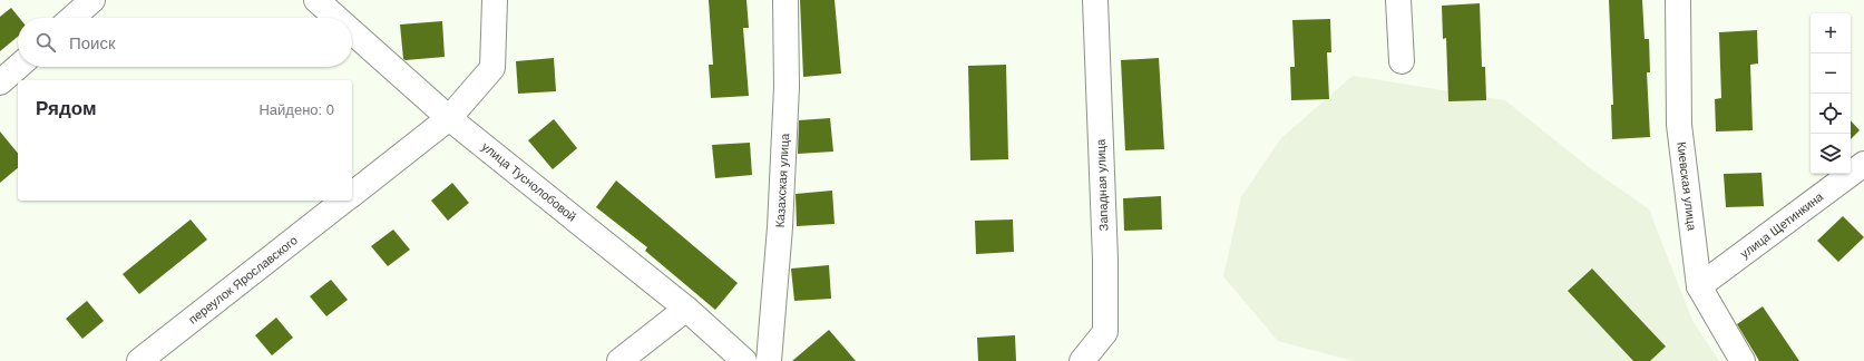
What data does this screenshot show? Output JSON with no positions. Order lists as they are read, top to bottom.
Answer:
{
  "streets": {
    "street": [
      "Казахская улица",
      "улица Туснолобовой",
      "Западная улица",
      "Киевская улица",
      "улица Щетинкина",
      "переулок Ярославского"
    ]
  },
  "crossings": [
    ["Киевская улица", "улица Щетинкина"]
  ],
  "page": {
    "map_buttons": ["+", "−"],
    "search": "Поиск",
    "heading": ["Рядом", "Найдено: 0"]
  }
}
